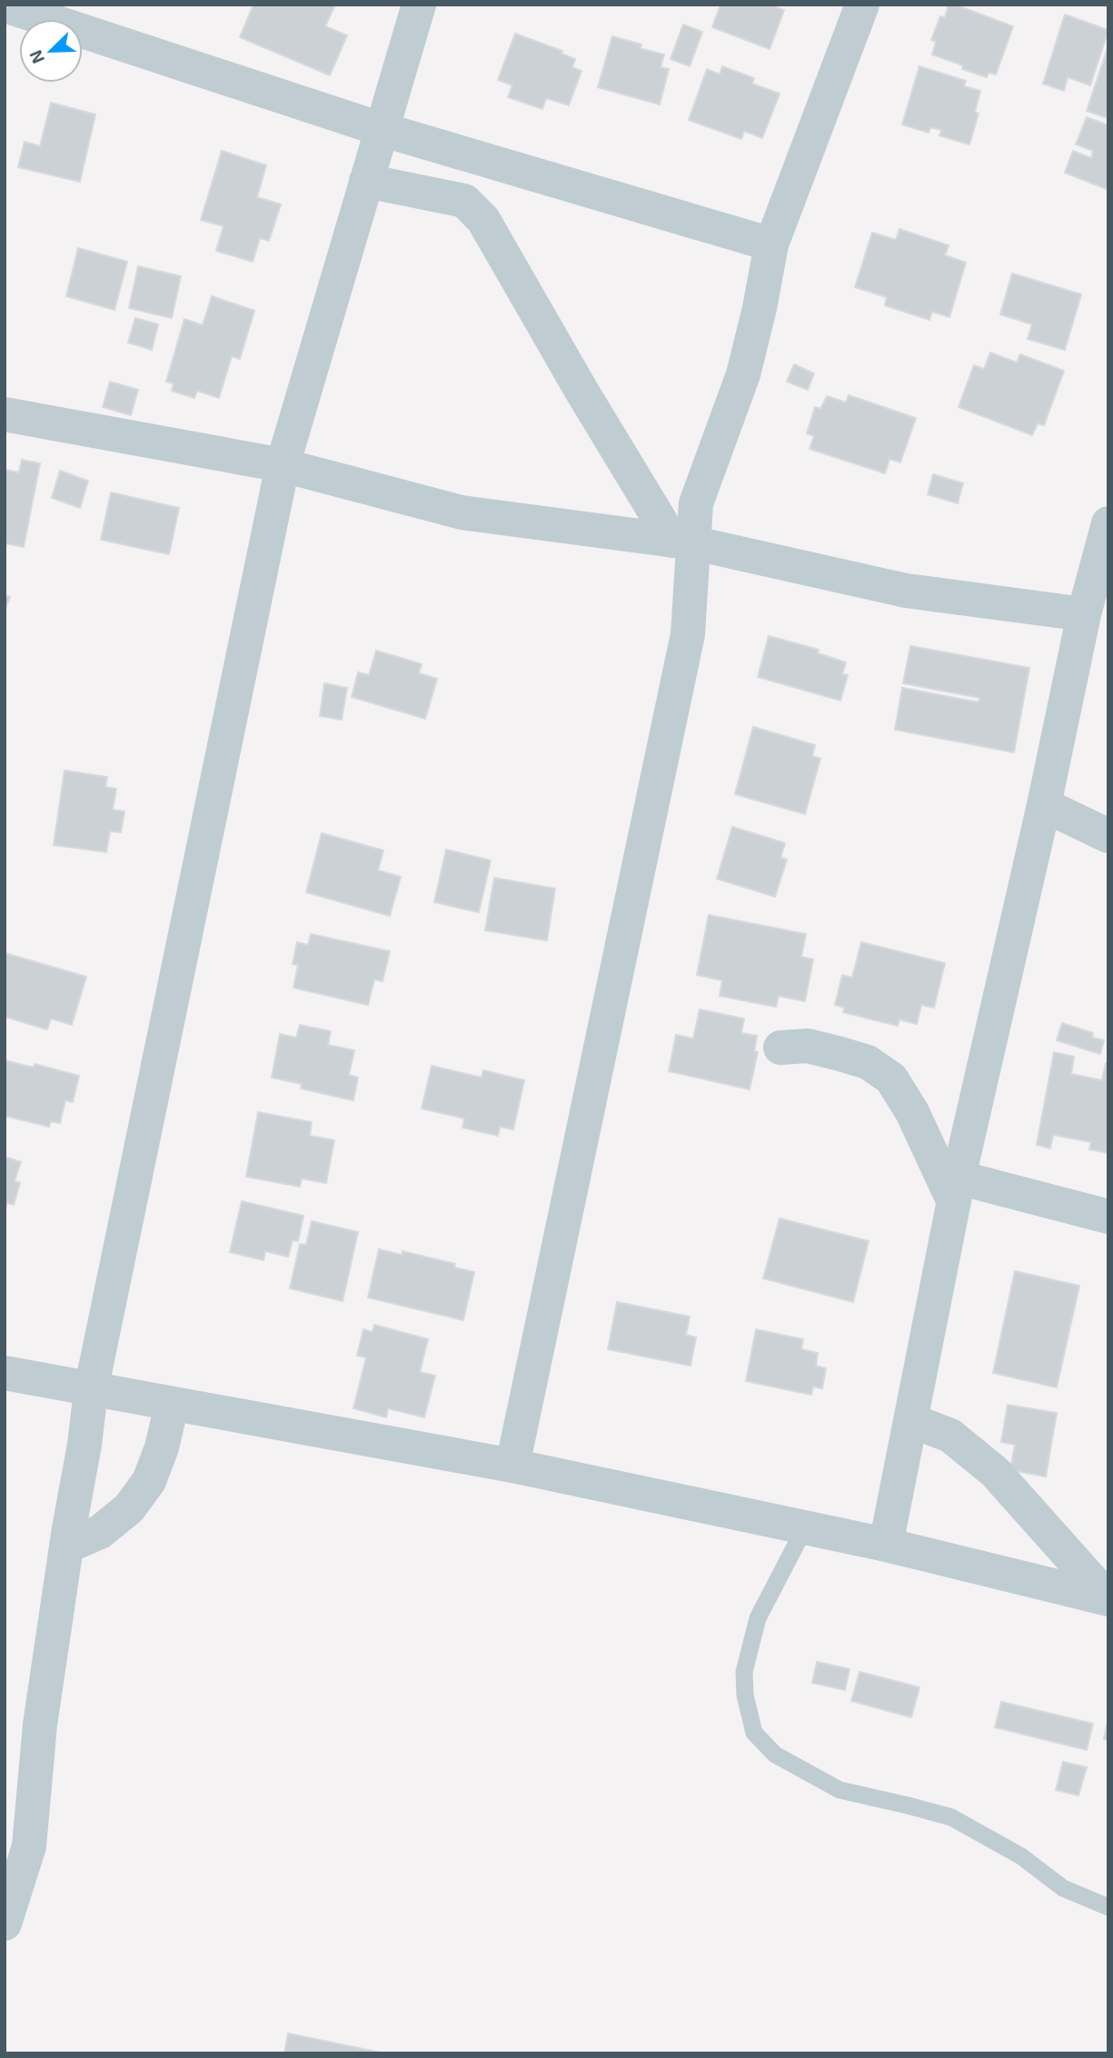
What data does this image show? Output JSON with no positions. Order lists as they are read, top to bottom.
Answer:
{
  "north": "bottom left"
}
